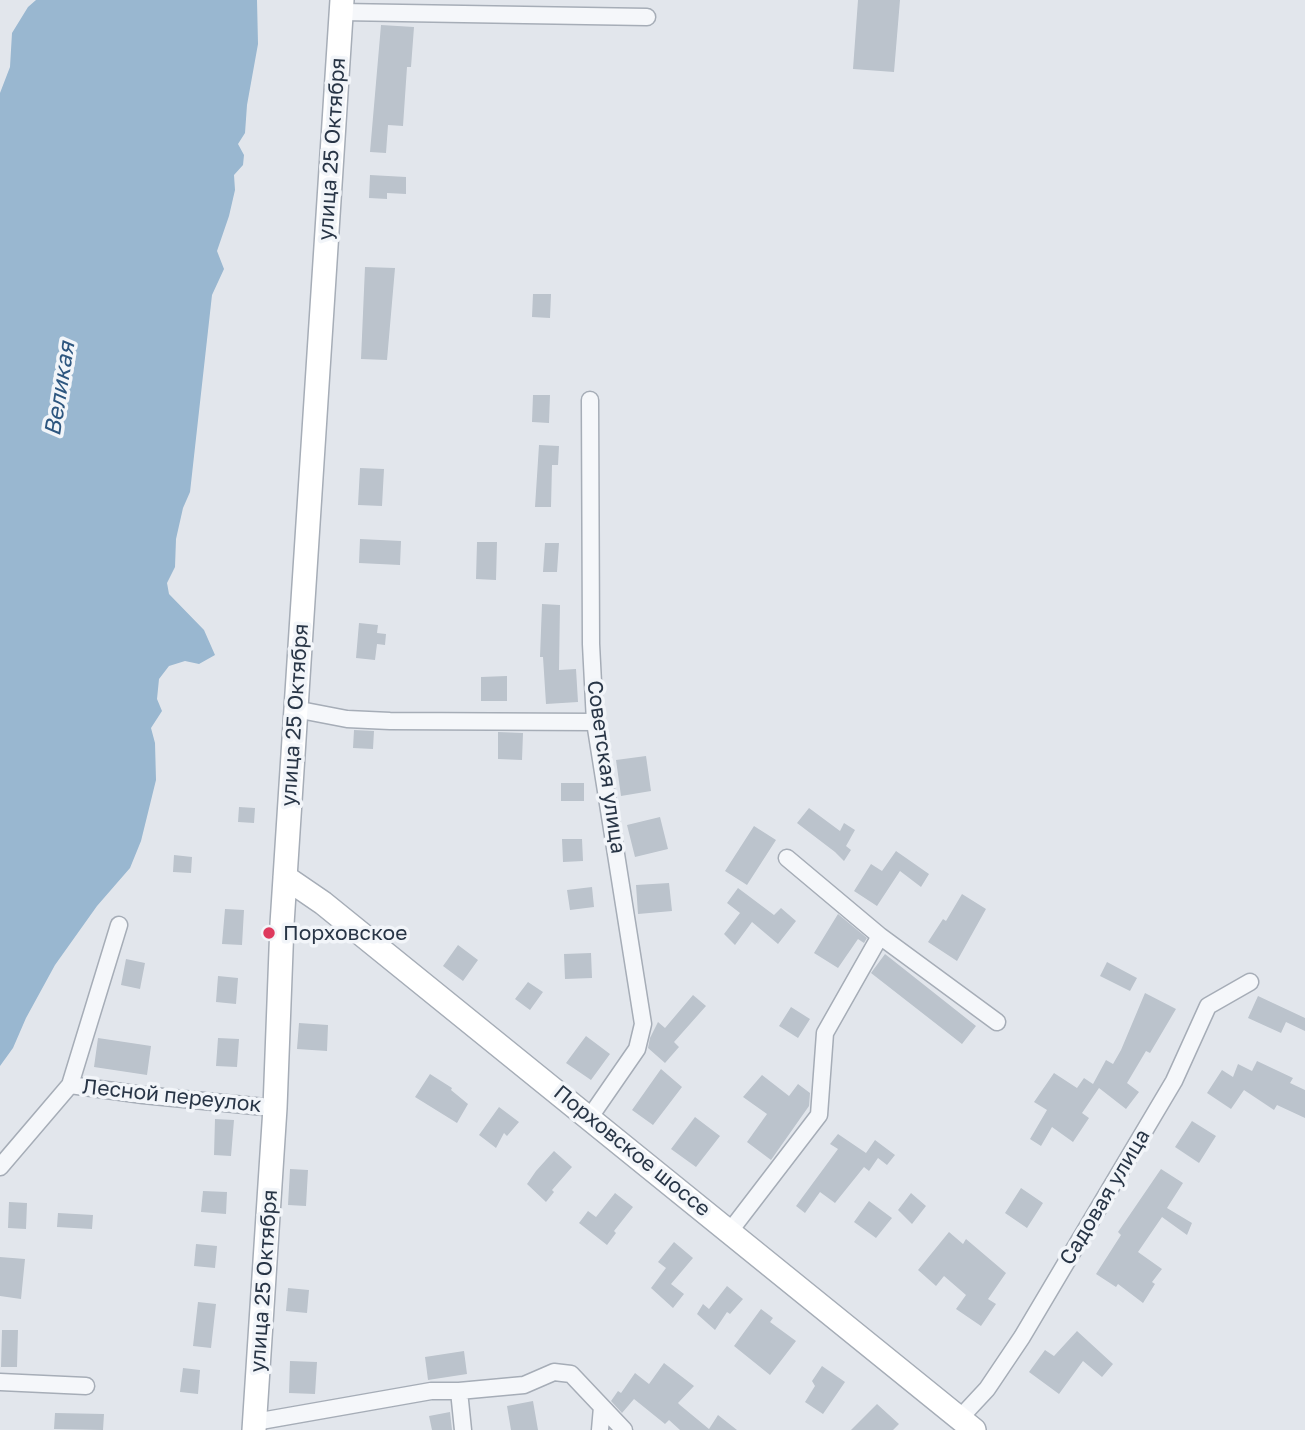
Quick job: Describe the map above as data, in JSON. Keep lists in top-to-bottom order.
{
  "streets": {
    "main road": ["улица 25 Октября", "Порховское шоссе"],
    "street": ["Советская улица", "Лесной переулок", "Садовая улица"]
  },
  "crossings": [
    ["улица 25 Октября", "Лесной переулок"],
    ["улица 25 Октября", "Порховское шоссе"],
    ["Советская улица", "Порховское шоссе"],
    ["Порховское шоссе", "Садовая улица"]
  ],
  "water": ["Великая"],
  "places": ["Порховское"]
}
